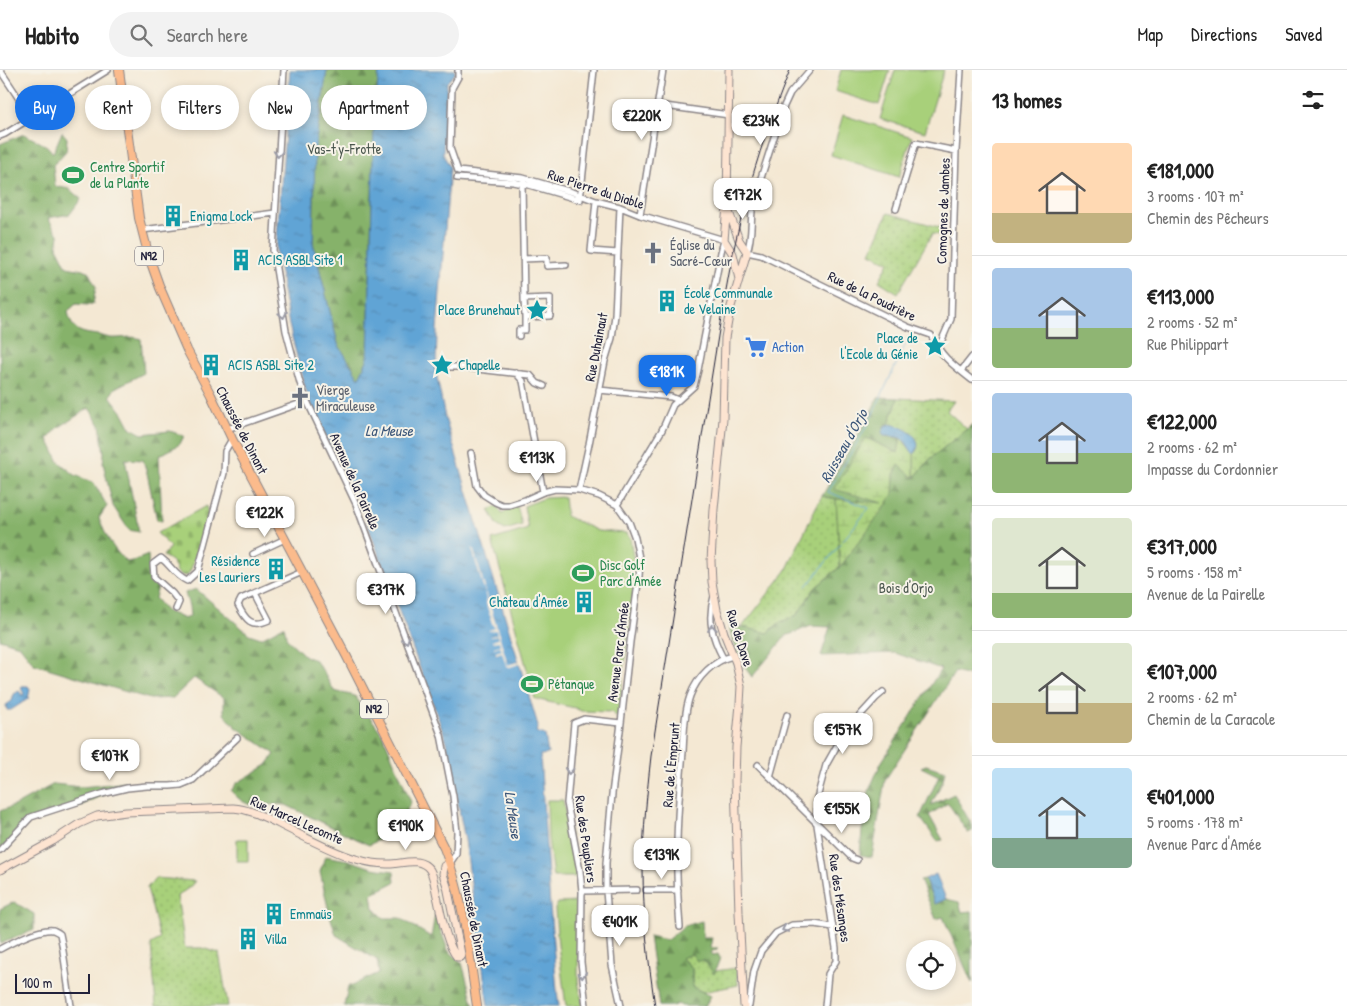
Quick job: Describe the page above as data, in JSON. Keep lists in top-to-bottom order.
{
  "streets": {
    "main road": [
      "N92",
      "Chaussée de Dinant",
      "Rue de Dave",
      "Rue Marcel Lecomte"
    ],
    "street": [
      "Rue Pierre du Diable",
      "Comognes de Jambes",
      "Rue de la Poudrière",
      "Rue Duhainaut",
      "Avenue de la Pairelle",
      "Avenue Parc d'Amée",
      "Rue de l'Emprunt",
      "Rue des Peupliers",
      "Rue des Mésanges"
    ]
  },
  "crossings": [
    ["Rue Pierre du Diable", "Rue Duhainaut"],
    ["Rue Pierre du Diable", "Rue de Dave"],
    ["Comognes de Jambes", "Rue de la Poudrière"],
    ["Rue de la Poudrière", "Rue de Dave"],
    ["Chaussée de Dinant", "Avenue de la Pairelle"],
    ["Chaussée de Dinant", "Rue Marcel Lecomte"],
    ["Avenue de la Pairelle", "Rue Marcel Lecomte"],
    ["Rue de Dave", "Rue de l'Emprunt"],
    ["Avenue Parc d'Amée", "Rue des Peupliers"]
  ],
  "one_way": ["Avenue de la Pairelle", "Rue des Peupliers"],
  "water": ["La Meuse", "Ruisseau d'Orjo"],
  "parks": ["Vas-t'y-Frotte", "Bois d'Orjo"],
  "places": {
    "sports": ["Centre Sportif de la Plante", "Disc Golf Parc d'Amée", "Pétanque"],
    "building": [
      "Enigma Lock",
      "ACIS ASBL Site 1",
      "École Communale de Velaine",
      "ACIS ASBL Site 2",
      "Résidence Les Lauriers",
      "Château d'Amée",
      "Emmaüs",
      "Villa"
    ],
    "church": ["Église du Sacré-Cœur", "Vierge Miraculeuse"],
    "place": ["Place Brunehaut", "Place de l'Ecole du Génie", "Chapelle"],
    "supermarket": ["Action"]
  },
  "scale_bar": "100 m",
  "page": {
    "header": "Habito",
    "search": "Search here",
    "nav": ["Map", "Directions", "Saved"],
    "heading": "13 homes",
    "chip": [
      "Buy",
      "Rent",
      "Filters",
      "New",
      "Apartment"
    ],
    "price": [
      "€220K",
      "€234K",
      "€172K",
      "€181K",
      "€113K",
      "€122K",
      "€317K",
      "€157K",
      "€107K",
      "€155K",
      "€190K",
      "€139K",
      "€401K"
    ],
    "list": [
      {
        "name": "€181,000",
        "note": "3 rooms · 107 m² · Chemin des Pêcheurs"
      },
      {
        "name": "€113,000",
        "note": "2 rooms · 52 m² · Rue Philippart"
      },
      {
        "name": "€122,000",
        "note": "2 rooms · 62 m² · Impasse du Cordonnier"
      },
      {
        "name": "€317,000",
        "note": "5 rooms · 158 m² · Avenue de la Pairelle"
      },
      {
        "name": "€107,000",
        "note": "2 rooms · 62 m² · Chemin de la Caracole"
      },
      {
        "name": "€401,000",
        "note": "5 rooms · 178 m² · Avenue Parc d'Amée"
      }
    ],
    "scale": "100 m"
  }
}
